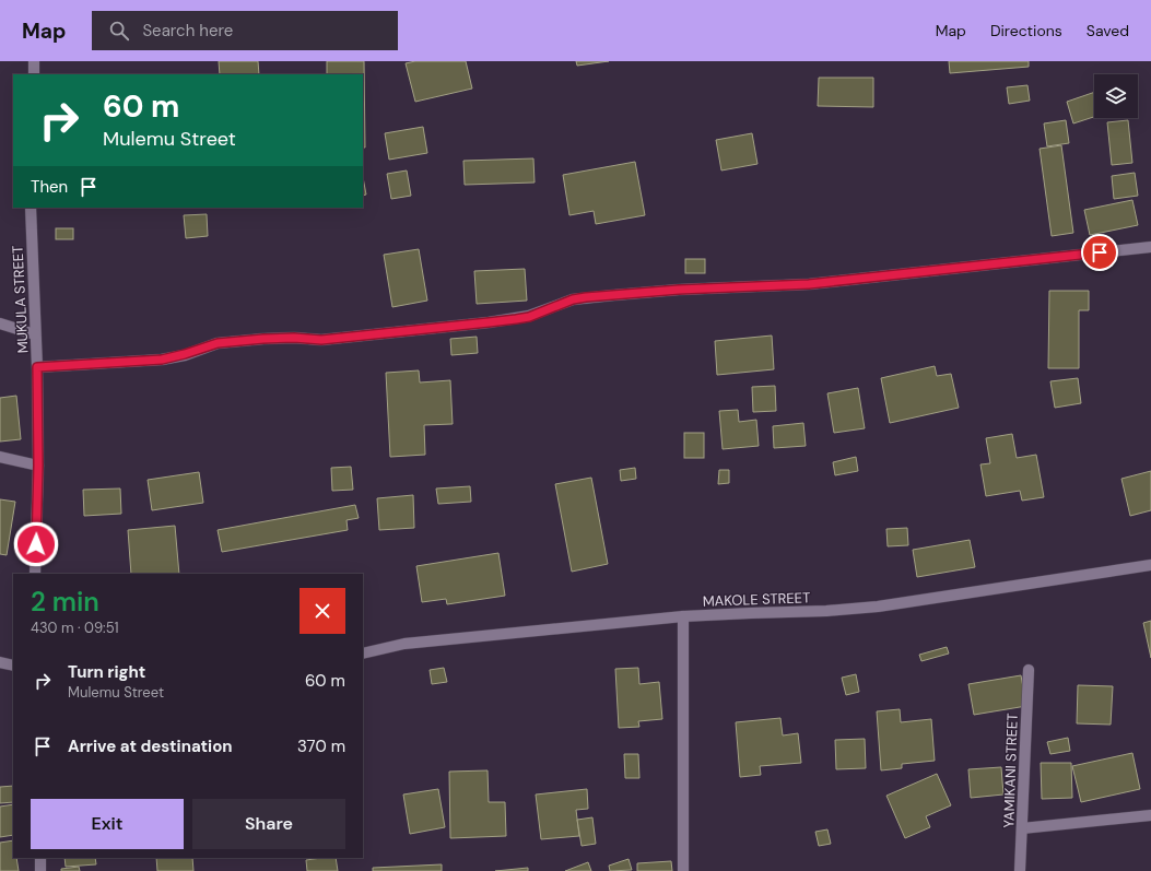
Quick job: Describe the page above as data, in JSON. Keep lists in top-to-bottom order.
{
  "streets": {
    "street": ["MUKULA STREET", "MAKOLE STREET", "YAMIKANI STREET"]
  },
  "page": {
    "header": "Map",
    "search": "Search here",
    "nav": ["Map", "Directions", "Saved"],
    "turn": ["60 m", "Mulemu Street"],
    "then": "Then",
    "heading": ["2 min", "430 m · 09:51"],
    "list": [
      {
        "name": "Turn right",
        "note": "Mulemu Street",
        "value": "60 m"
      },
      {
        "name": "Arrive at destination",
        "value": "370 m"
      }
    ],
    "buttons": ["Exit", "Share"]
  }
}
